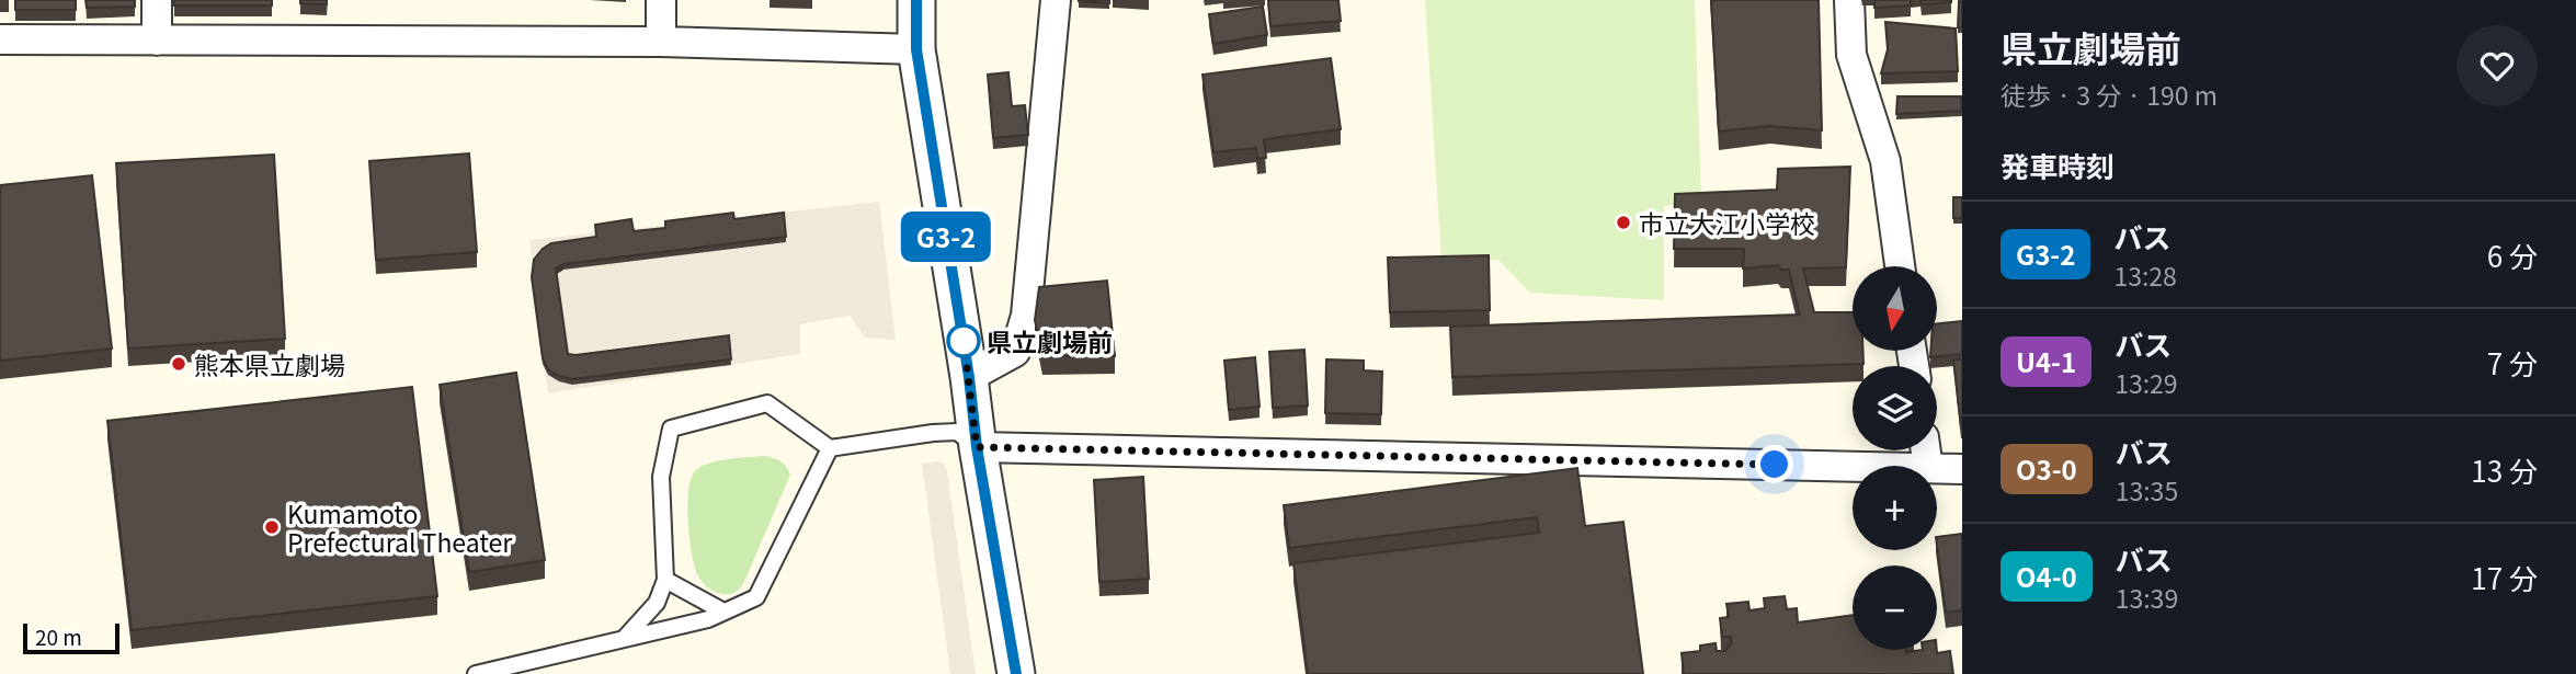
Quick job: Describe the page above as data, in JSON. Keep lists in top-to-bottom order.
{
  "places": [
    "市立大江小学校",
    "県立劇場前",
    "熊本県立劇場",
    "Kumamoto Prefectural Theater"
  ],
  "lines": ["bus line G3-2"],
  "scale_bar": "20 m",
  "north": "bottom",
  "page": {
    "on_map": "G3-2",
    "heading": [
      ["県立劇場前", "徒歩 · 3 分 · 190 m"],
      "発車時刻"
    ],
    "list": [
      {
        "mark": "G3-2",
        "name": "バス",
        "note": "13:28",
        "value": "6 分"
      },
      {
        "mark": "U4-1",
        "name": "バス",
        "note": "13:29",
        "value": "7 分"
      },
      {
        "mark": "O3-0",
        "name": "バス",
        "note": "13:35",
        "value": "13 分"
      },
      {
        "mark": "O4-0",
        "name": "バス",
        "note": "13:39",
        "value": "17 分"
      }
    ],
    "map_buttons": ["+", "−"],
    "scale": "20 m"
  }
}
